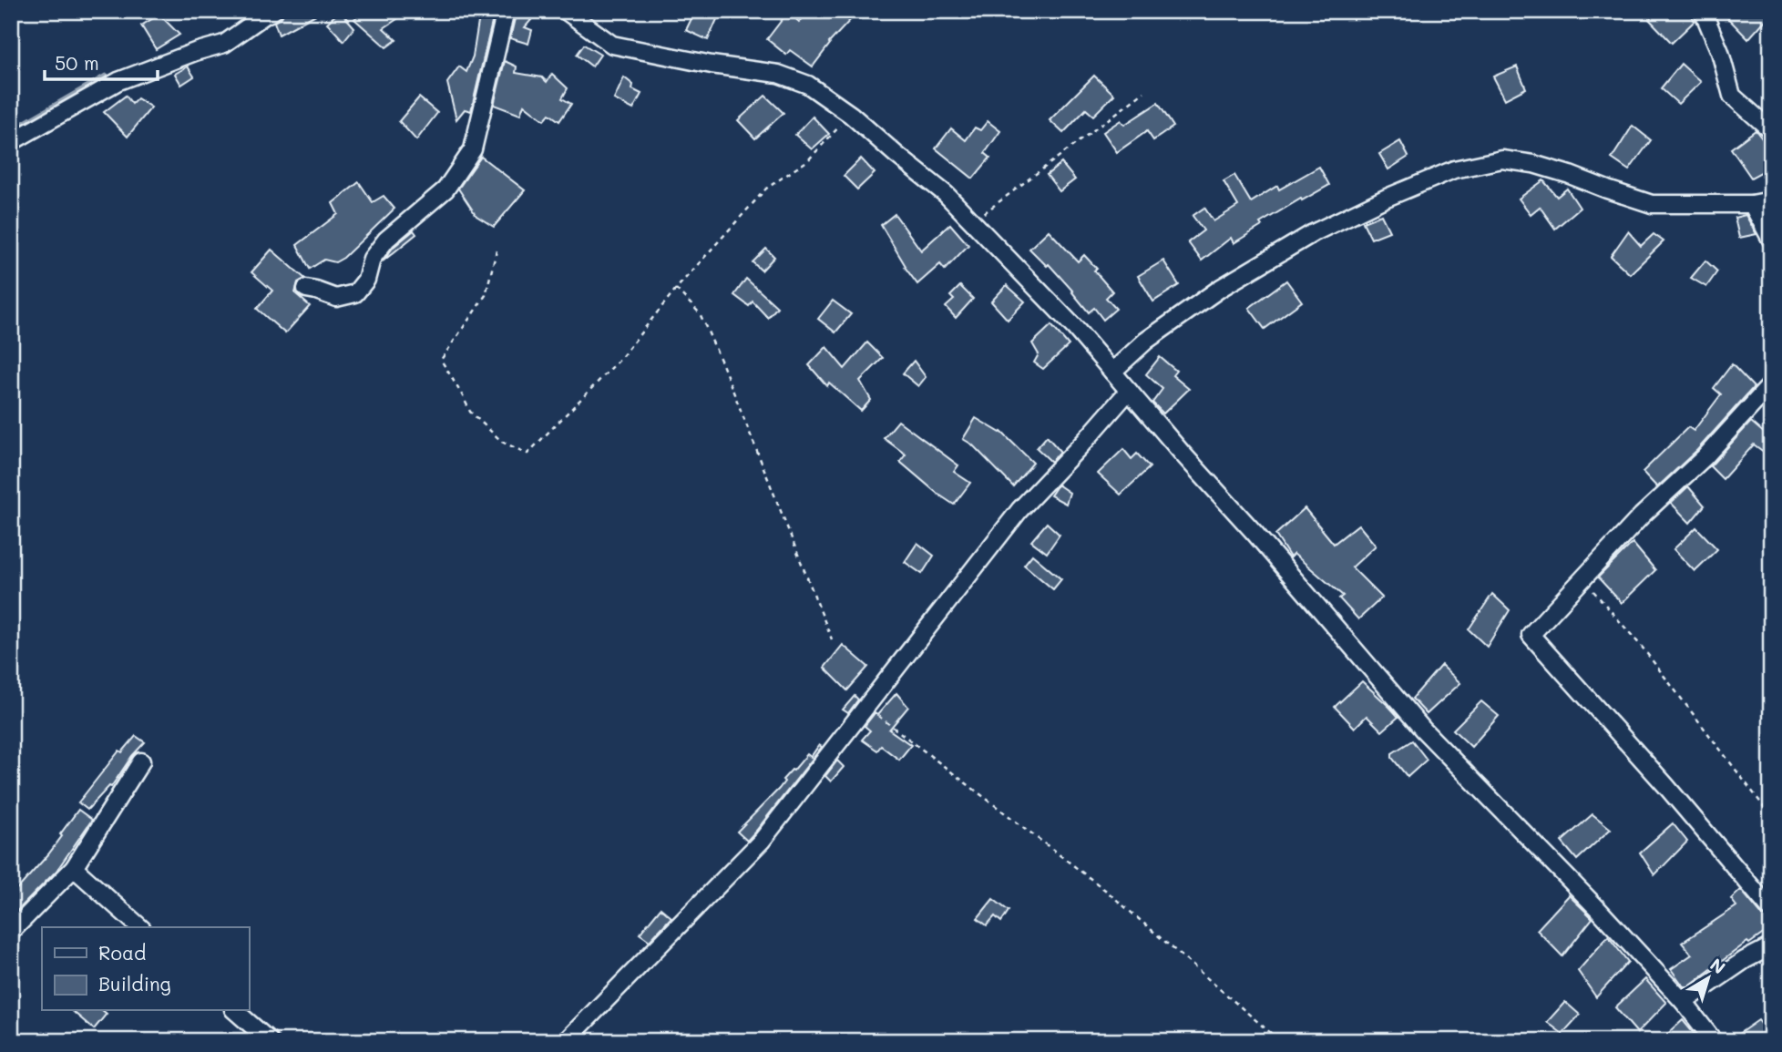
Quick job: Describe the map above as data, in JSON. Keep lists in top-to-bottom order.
{
  "legend": ["Road", "Building"],
  "scale_bar": "50 m",
  "north": "top right"
}
